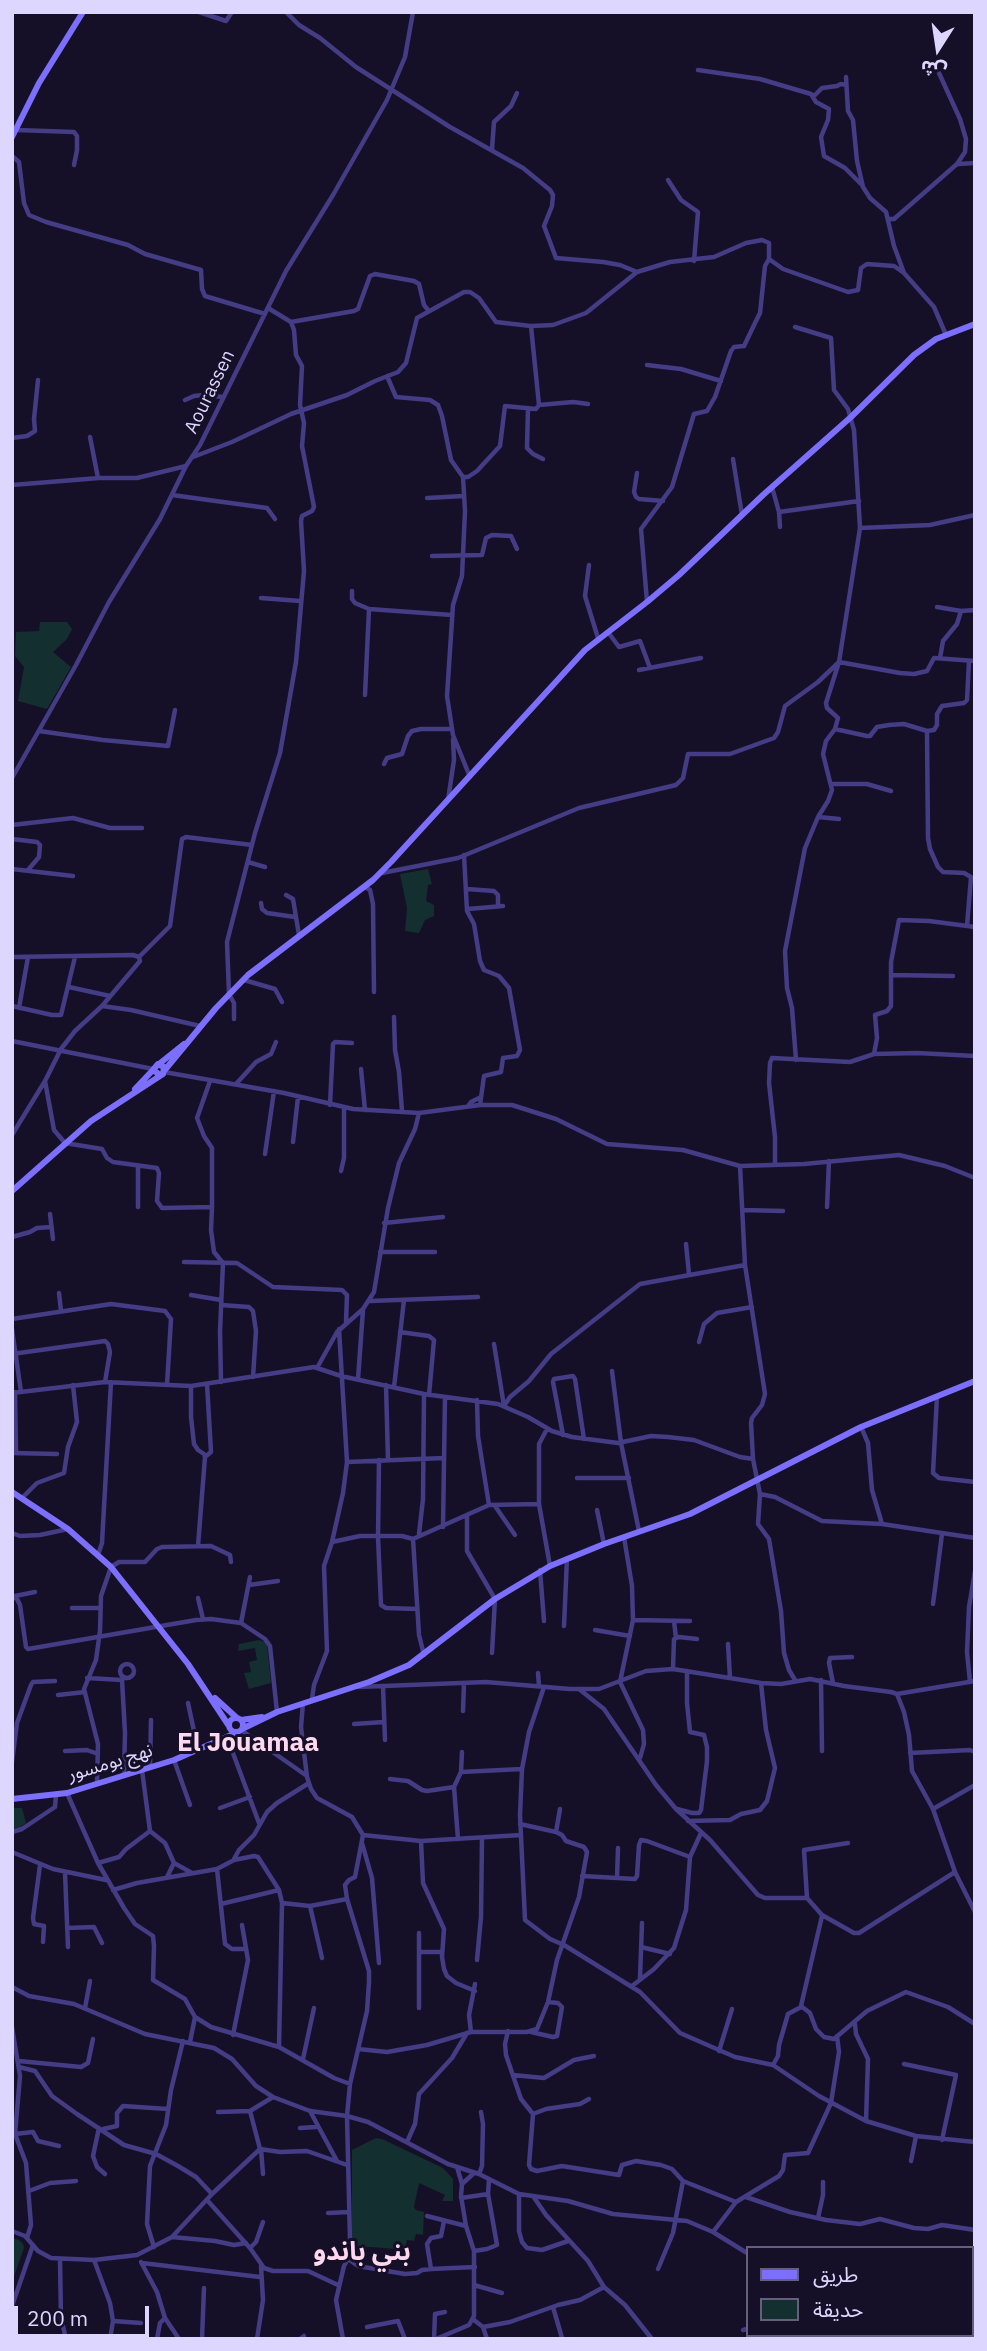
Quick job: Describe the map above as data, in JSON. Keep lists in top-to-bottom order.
{
  "streets": {
    "main road": ["نهج بومسور"],
    "street": ["Aourassen"]
  },
  "districts": ["El Jouamaa", "بني باندو"],
  "legend": ["طريق", "حديقة"],
  "scale_bar": "200 m",
  "north": "bottom"
}
